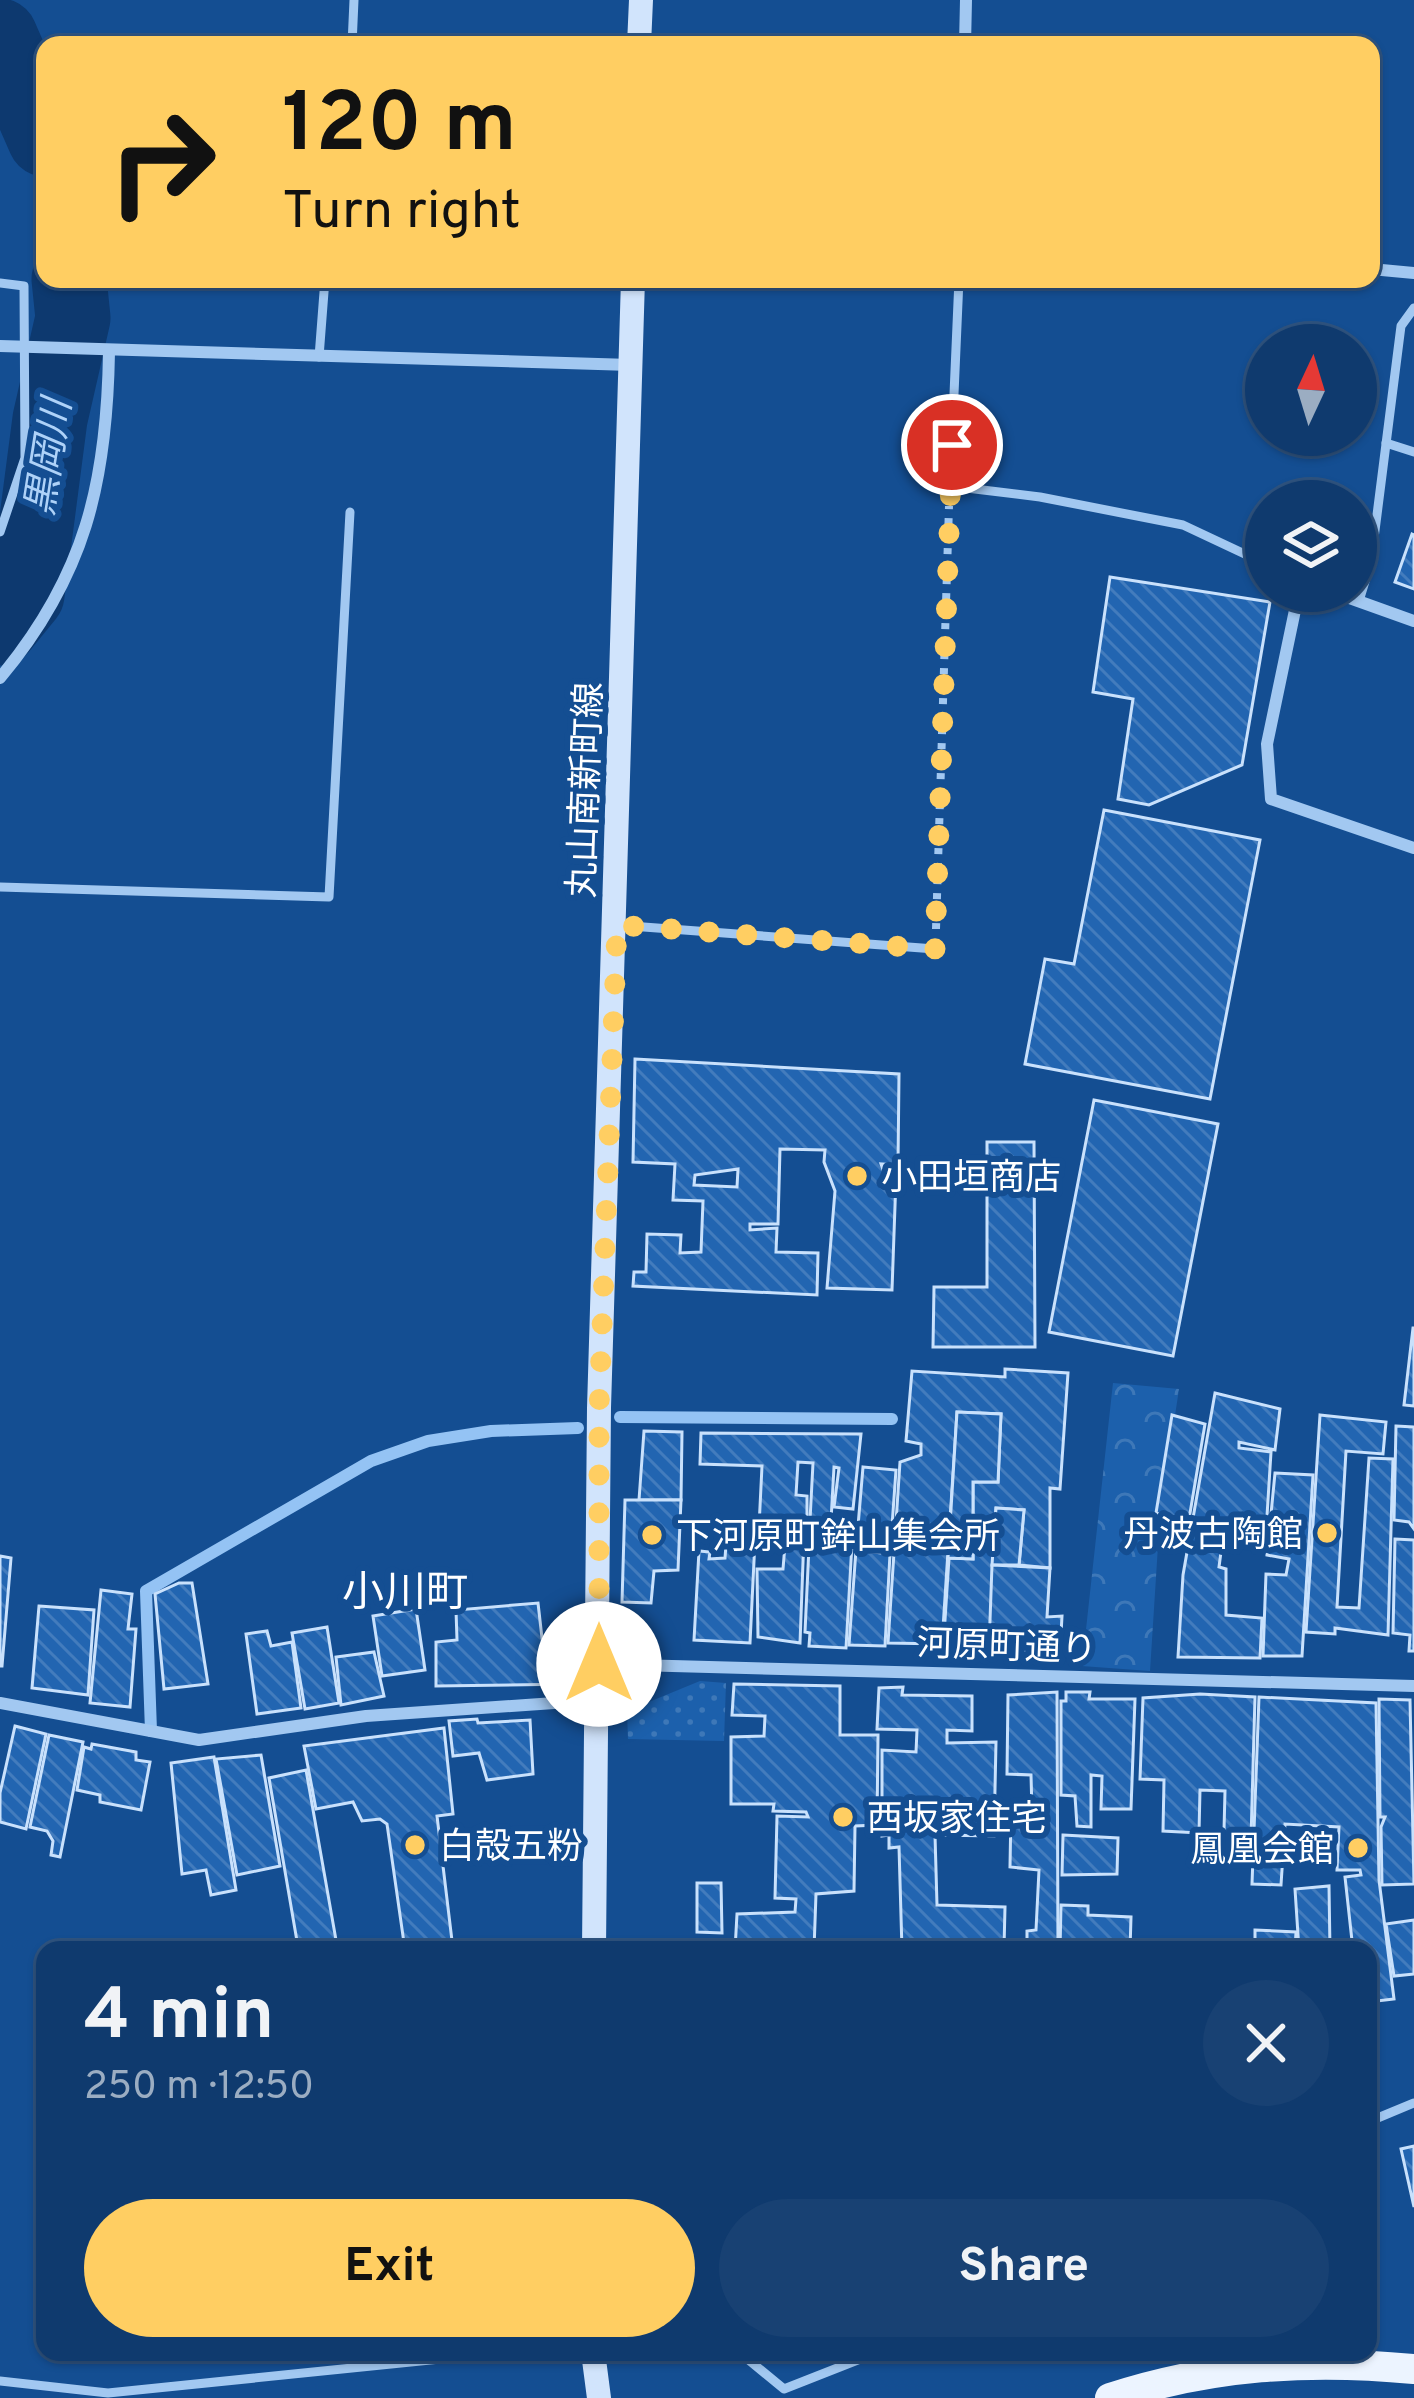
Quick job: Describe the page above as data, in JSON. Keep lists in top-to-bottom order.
{
  "streets": {
    "main road": ["丸山南新町線"],
    "street": ["河原町通り"]
  },
  "crossings": [
    ["丸山南新町線", "河原町通り"]
  ],
  "districts": ["小川町"],
  "water": ["黒岡川"],
  "places": [
    "小田垣商店",
    "丹波古陶館",
    "下河原町鉾山集会所",
    "西坂家住宅",
    "白殻五粉",
    "鳳凰会館"
  ],
  "north": "top",
  "page": {
    "turn": ["120 m", "Turn right"],
    "heading": ["4 min", "250 m · 12:50"],
    "buttons": ["Exit", "Share"]
  }
}
